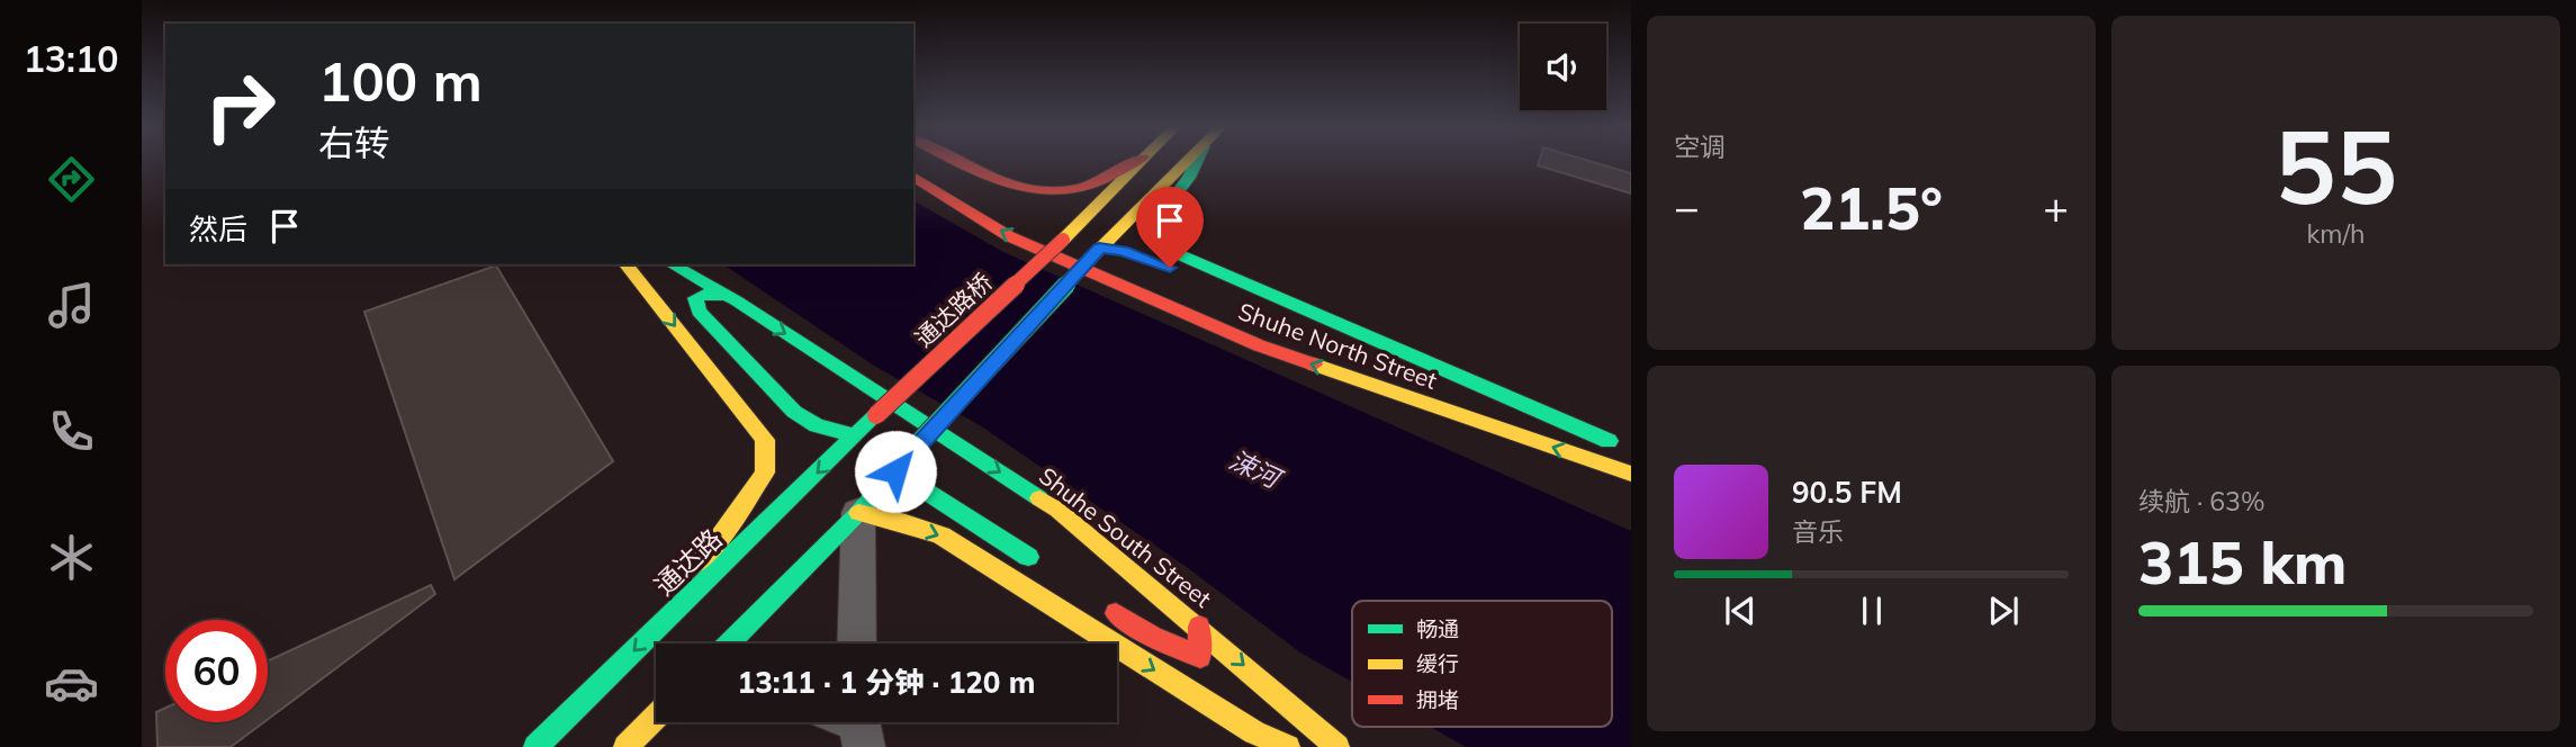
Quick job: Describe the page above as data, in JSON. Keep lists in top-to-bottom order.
{
  "streets": {
    "main road": [
      "通达路桥",
      "Shuhe North Street",
      "Shuhe South Street",
      "通达路"
    ]
  },
  "crossings": [
    ["通达路桥", "通达路"]
  ],
  "one_way": ["Shuhe North Street"],
  "water": ["涑河"],
  "legend": ["畅通", "缓行", "拥堵"],
  "page": {
    "tabs": "13:10",
    "tile": [
      "空调",
      ["55", "km/h"],
      ["续航 · 63%", "315 km"]
    ],
    "turn": ["100 m", "右转"],
    "heat": ["−", "21.5°", "+"],
    "then": "然后",
    "song": ["90.5 FM", "音乐"],
    "limit": "60",
    "trip": "13:11 · 1 分钟 · 120 m"
  }
}
